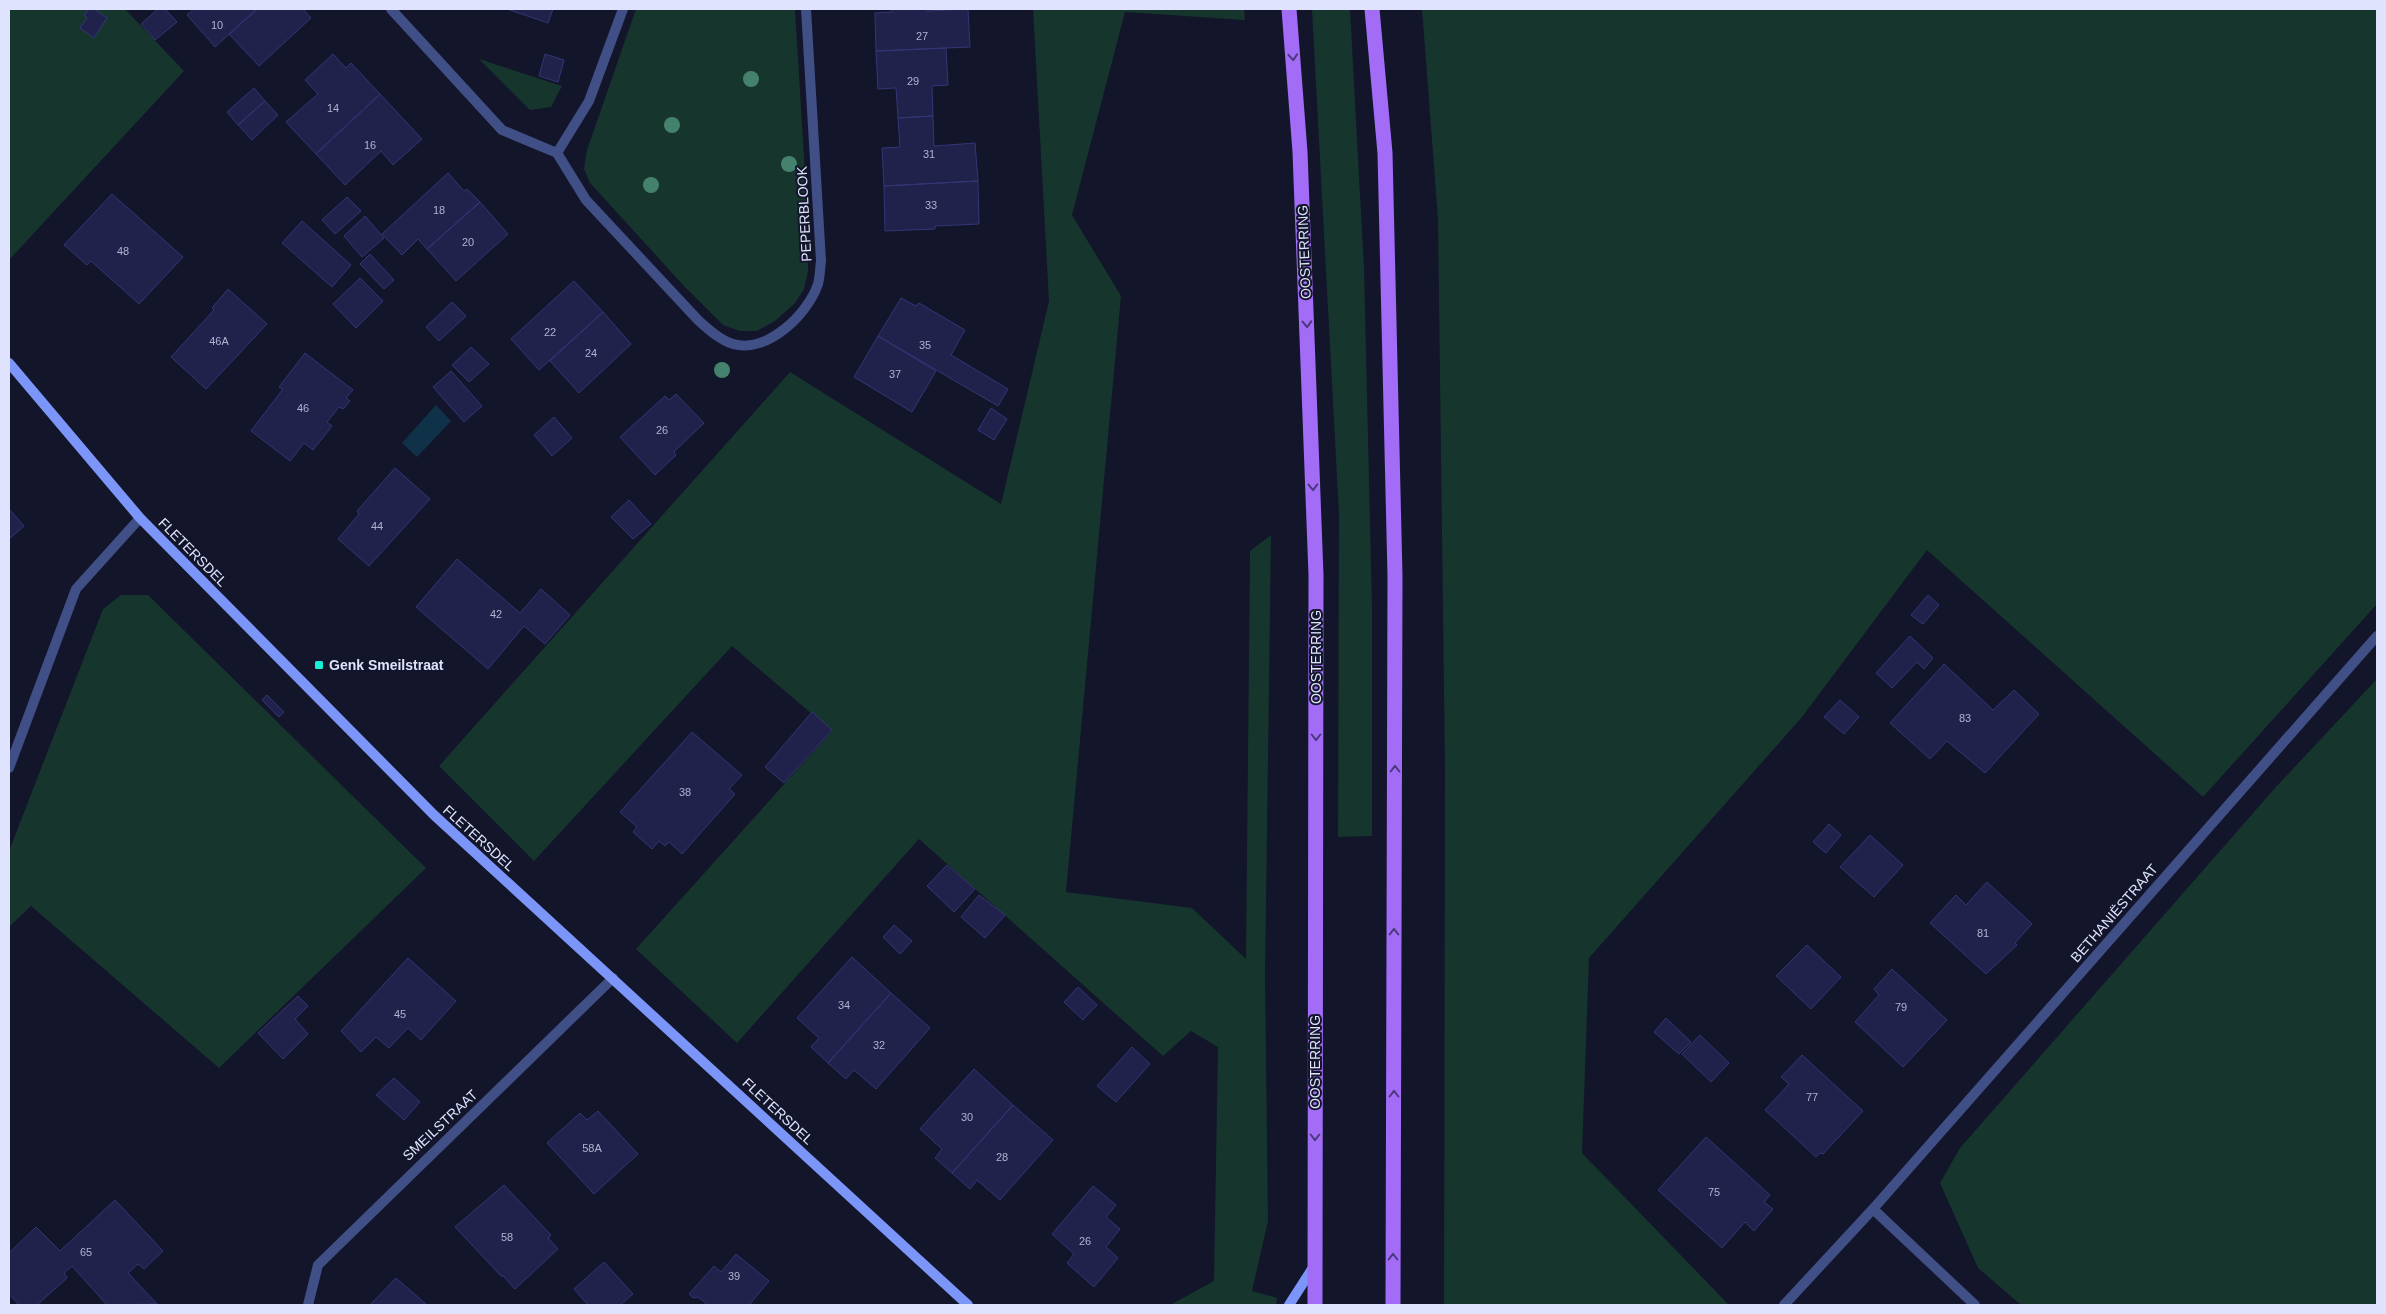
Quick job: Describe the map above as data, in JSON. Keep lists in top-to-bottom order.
{
  "streets": {
    "main road": ["OOSTERRING"],
    "street": [
      "PEPERBLOOK",
      "FLETERSDEL",
      "BETHANIËSTRAAT",
      "SMEILSTRAAT"
    ]
  },
  "crossings": [
    ["FLETERSDEL", "SMEILSTRAAT"]
  ],
  "places": {
    "transit": ["Genk Smeilstraat"]
  },
  "house_numbers": [
    "10",
    "27",
    "29",
    "14",
    "16",
    "31",
    "33",
    "18",
    "20",
    "48",
    "22",
    "46A",
    "35",
    "24",
    "37",
    "46",
    "26",
    "44",
    "42",
    "83",
    "38",
    "81",
    "34",
    "79",
    "45",
    "32",
    "77",
    "30",
    "58A",
    "28",
    "75",
    "58",
    "26",
    "65",
    "39"
  ]
}
